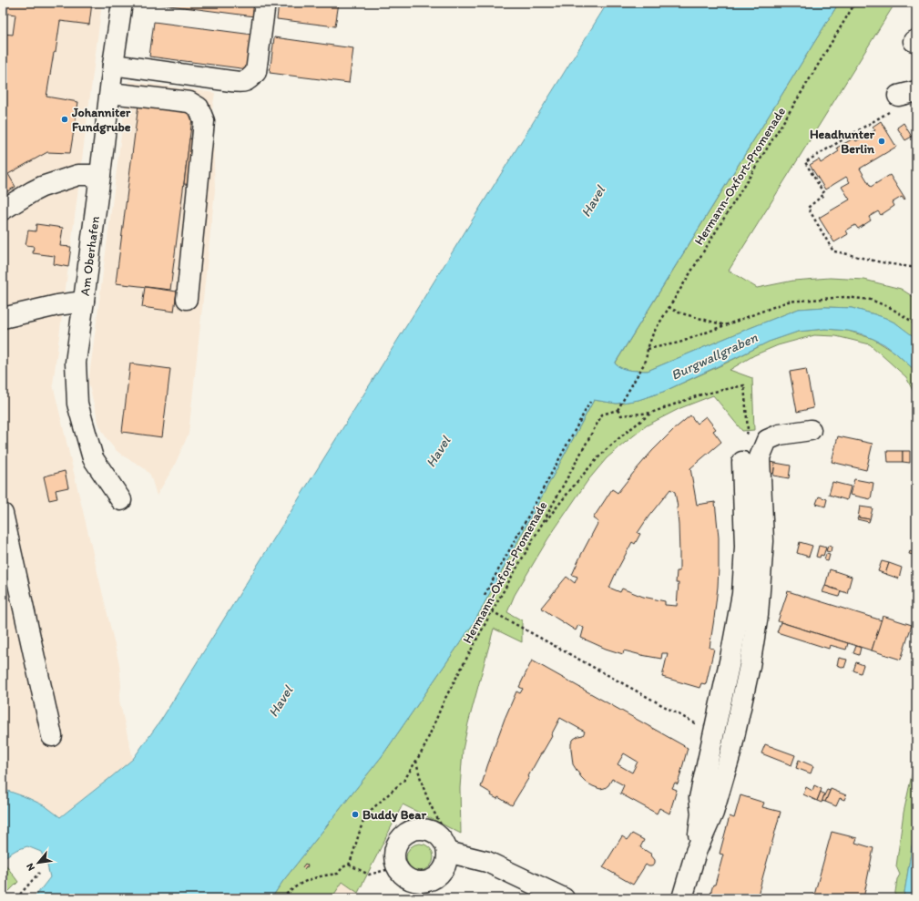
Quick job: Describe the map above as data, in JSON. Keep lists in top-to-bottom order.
{
  "streets": {
    "street": ["Am Oberhafen"],
    "path": ["Hermann-Oxfort-Promenade"]
  },
  "water": ["Havel", "Burgwallgraben"],
  "places": ["Johanniter Fundgrube", "Headhunter Berlin", "Buddy Bear"],
  "north": "bottom left"
}
